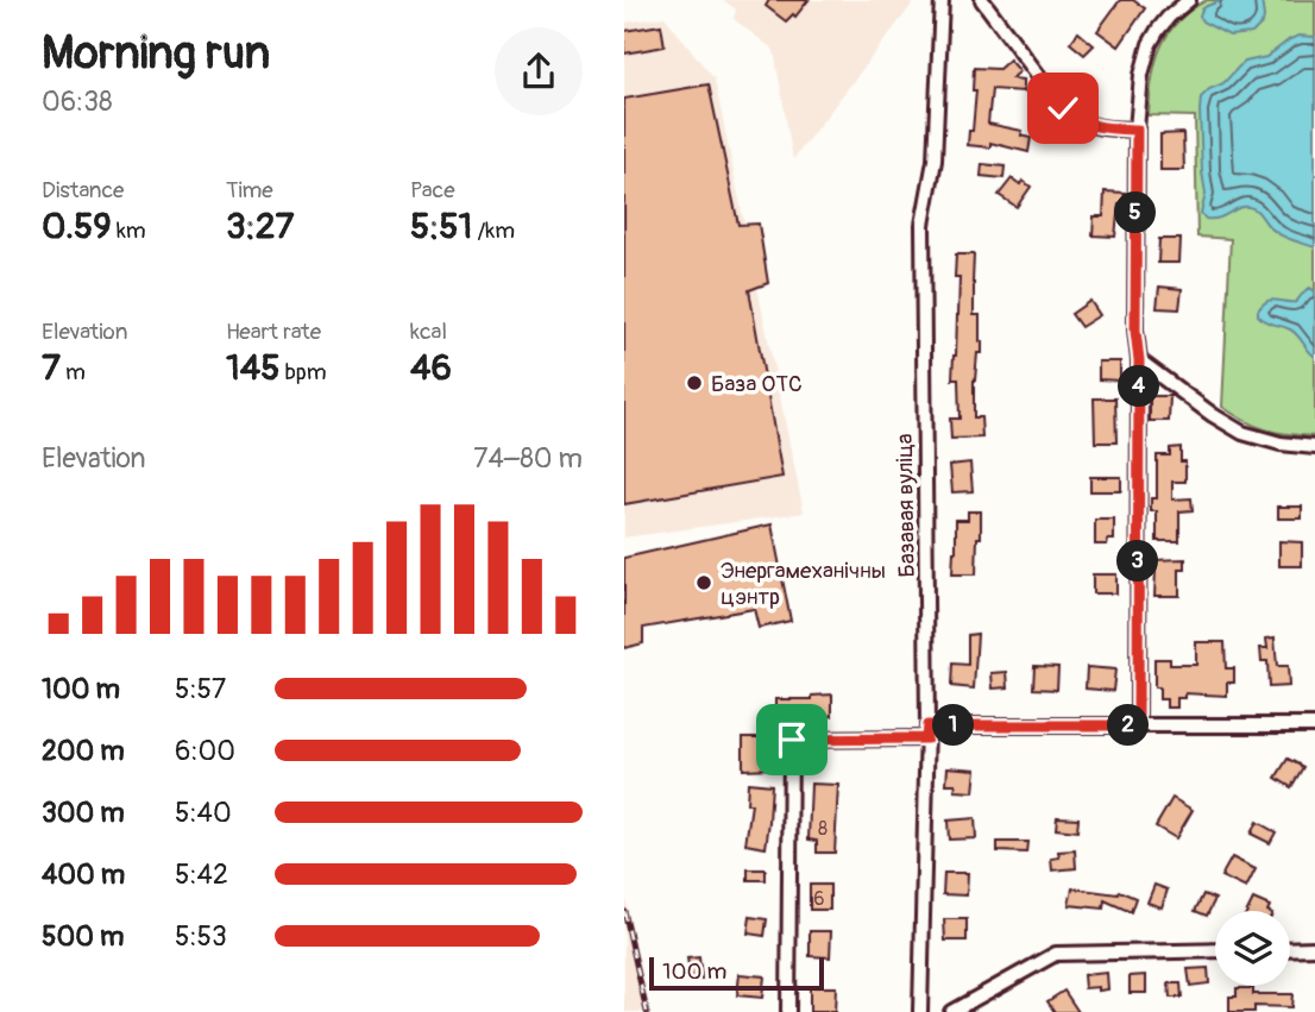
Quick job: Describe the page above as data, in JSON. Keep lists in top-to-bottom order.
{
  "streets": {
    "street": ["Базавая вуліца"]
  },
  "places": ["База ОТС", "Энергамеханічны цэнтр"],
  "house_numbers": ["8", "6"],
  "scale_bar": "100 m",
  "page": {
    "heading": ["Morning run", "06:38"],
    "stats": [
      ["Distance", "0.59 km"],
      ["Time", "3:27"],
      ["Pace", "5:51 /km"],
      ["Elevation", "7 m"],
      ["Heart rate", "145 bpm"],
      ["kcal", "46"]
    ],
    "pins": [
      "5",
      "4",
      "3",
      "1",
      "2"
    ],
    "chart": ["Elevation", "74–80 m"],
    "list": [
      {
        "name": "100 m",
        "note": "5:57"
      },
      {
        "name": "200 m",
        "note": "6:00"
      },
      {
        "name": "300 m",
        "note": "5:40"
      },
      {
        "name": "400 m",
        "note": "5:42"
      },
      {
        "name": "500 m",
        "note": "5:53"
      }
    ],
    "scale": "100 m"
  }
}
